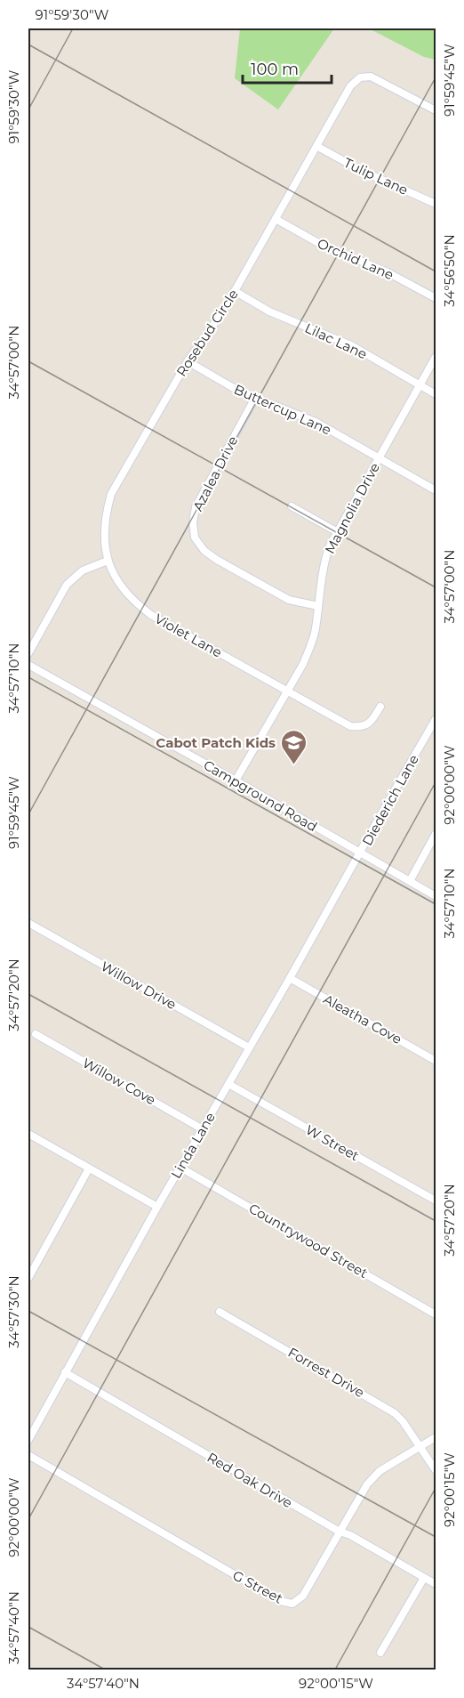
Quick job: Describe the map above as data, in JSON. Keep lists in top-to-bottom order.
{
  "streets": {
    "street": [
      "Tulip Lane",
      "Orchid Lane",
      "Rosebud Circle",
      "Lilac Lane",
      "Buttercup Lane",
      "Azalea Drive",
      "Magnolia Drive",
      "Violet Lane",
      "Campground Road",
      "Diederich Lane",
      "Willow Drive",
      "Aleatha Cove",
      "Willow Cove",
      "W Street",
      "Linda Lane",
      "Countrywood Street",
      "Forrest Drive",
      "Red Oak Drive",
      "G Street"
    ]
  },
  "crossings": [
    ["Tulip Lane", "Rosebud Circle"],
    ["Orchid Lane", "Rosebud Circle"],
    ["Rosebud Circle", "Lilac Lane"],
    ["Rosebud Circle", "Buttercup Lane"],
    ["Rosebud Circle", "Violet Lane"],
    ["Lilac Lane", "Magnolia Drive"],
    ["Buttercup Lane", "Azalea Drive"],
    ["Buttercup Lane", "Magnolia Drive"],
    ["Azalea Drive", "Magnolia Drive"],
    ["Magnolia Drive", "Violet Lane"],
    ["Magnolia Drive", "Campground Road"],
    ["Campground Road", "Diederich Lane"],
    ["Campground Road", "Linda Lane"],
    ["Diederich Lane", "Linda Lane"],
    ["Willow Drive", "Linda Lane"],
    ["Aleatha Cove", "Linda Lane"],
    ["Willow Cove", "Linda Lane"],
    ["W Street", "Linda Lane"],
    ["Linda Lane", "Countrywood Street"],
    ["Linda Lane", "Red Oak Drive"],
    ["Forrest Drive", "G Street"],
    ["Red Oak Drive", "G Street"]
  ],
  "places": {
    "school or university": ["Cabot Patch Kids"]
  },
  "scale_bar": "100 m",
  "coordinates": [
    "91°59'30\"W",
    "91°59'45\"W",
    "34°56'50\"N",
    "34°57'00\"N",
    "34°57'10\"N",
    "92°00'00\"W",
    "34°57'20\"N",
    "34°57'30\"N",
    "92°00'15\"W",
    "34°57'40\"N"
  ]
}
